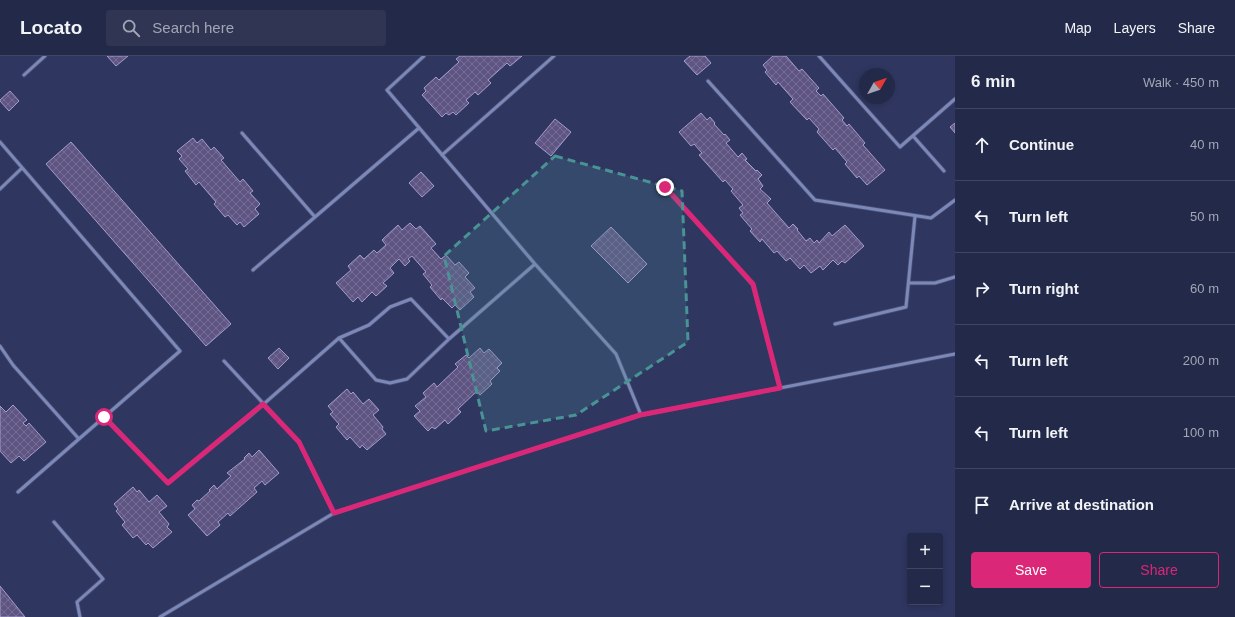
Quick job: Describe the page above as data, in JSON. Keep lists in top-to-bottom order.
{
  "north": "top right",
  "page": {
    "header": "Locato",
    "search": "Search here",
    "nav": ["Map", "Layers", "Share"],
    "heading": ["6 min", "Walk · 450 m"],
    "list": [
      ["Continue", "40 m"],
      ["Turn left", "50 m"],
      ["Turn right", "60 m"],
      ["Turn left", "200 m"],
      ["Turn left", "100 m"],
      "Arrive at destination"
    ],
    "map_buttons": ["+", "−"],
    "buttons": ["Save", "Share"]
  }
}
